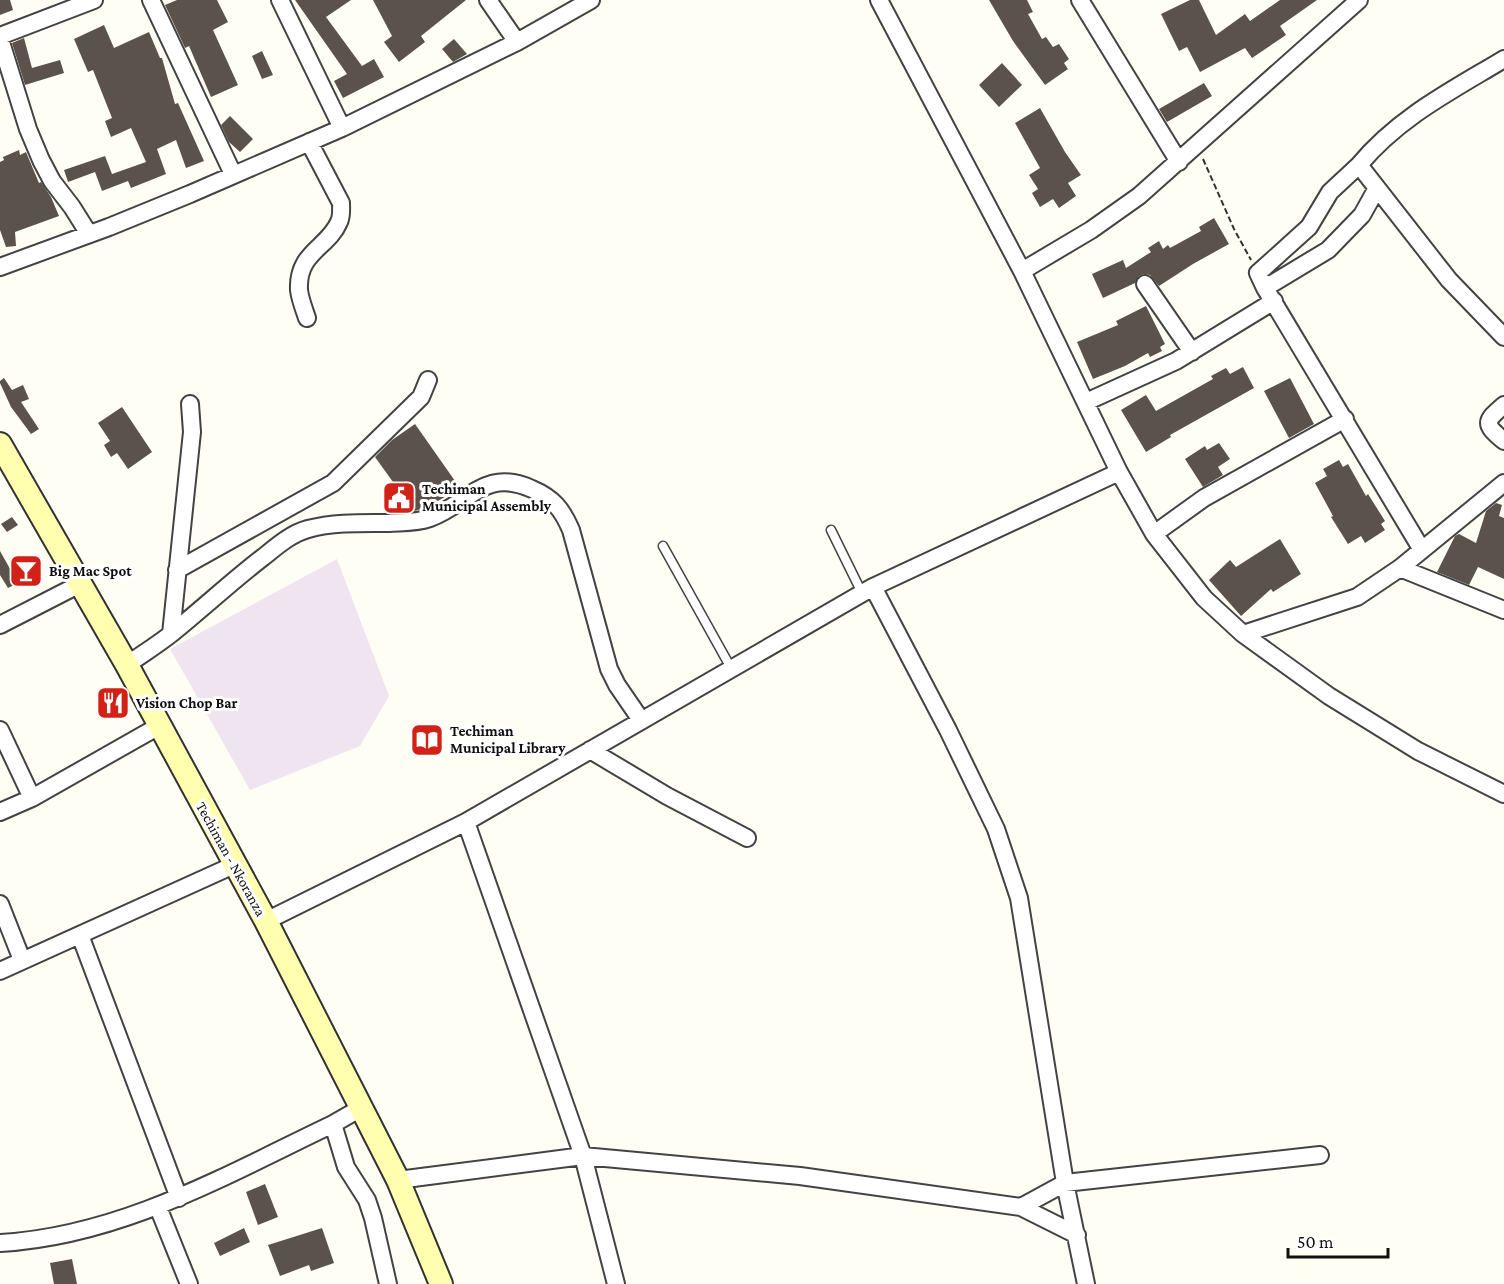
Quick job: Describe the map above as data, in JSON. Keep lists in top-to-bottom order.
{
  "streets": {
    "main road": ["Techiman - Nkoranza"]
  },
  "places": {
    "public building": ["Techiman Municipal Assembly"],
    "bar": ["Big Mac Spot"],
    "restaurant": ["Vision Chop Bar"],
    "library": ["Techiman Municipal Library"]
  },
  "scale_bar": "50 m"
}
